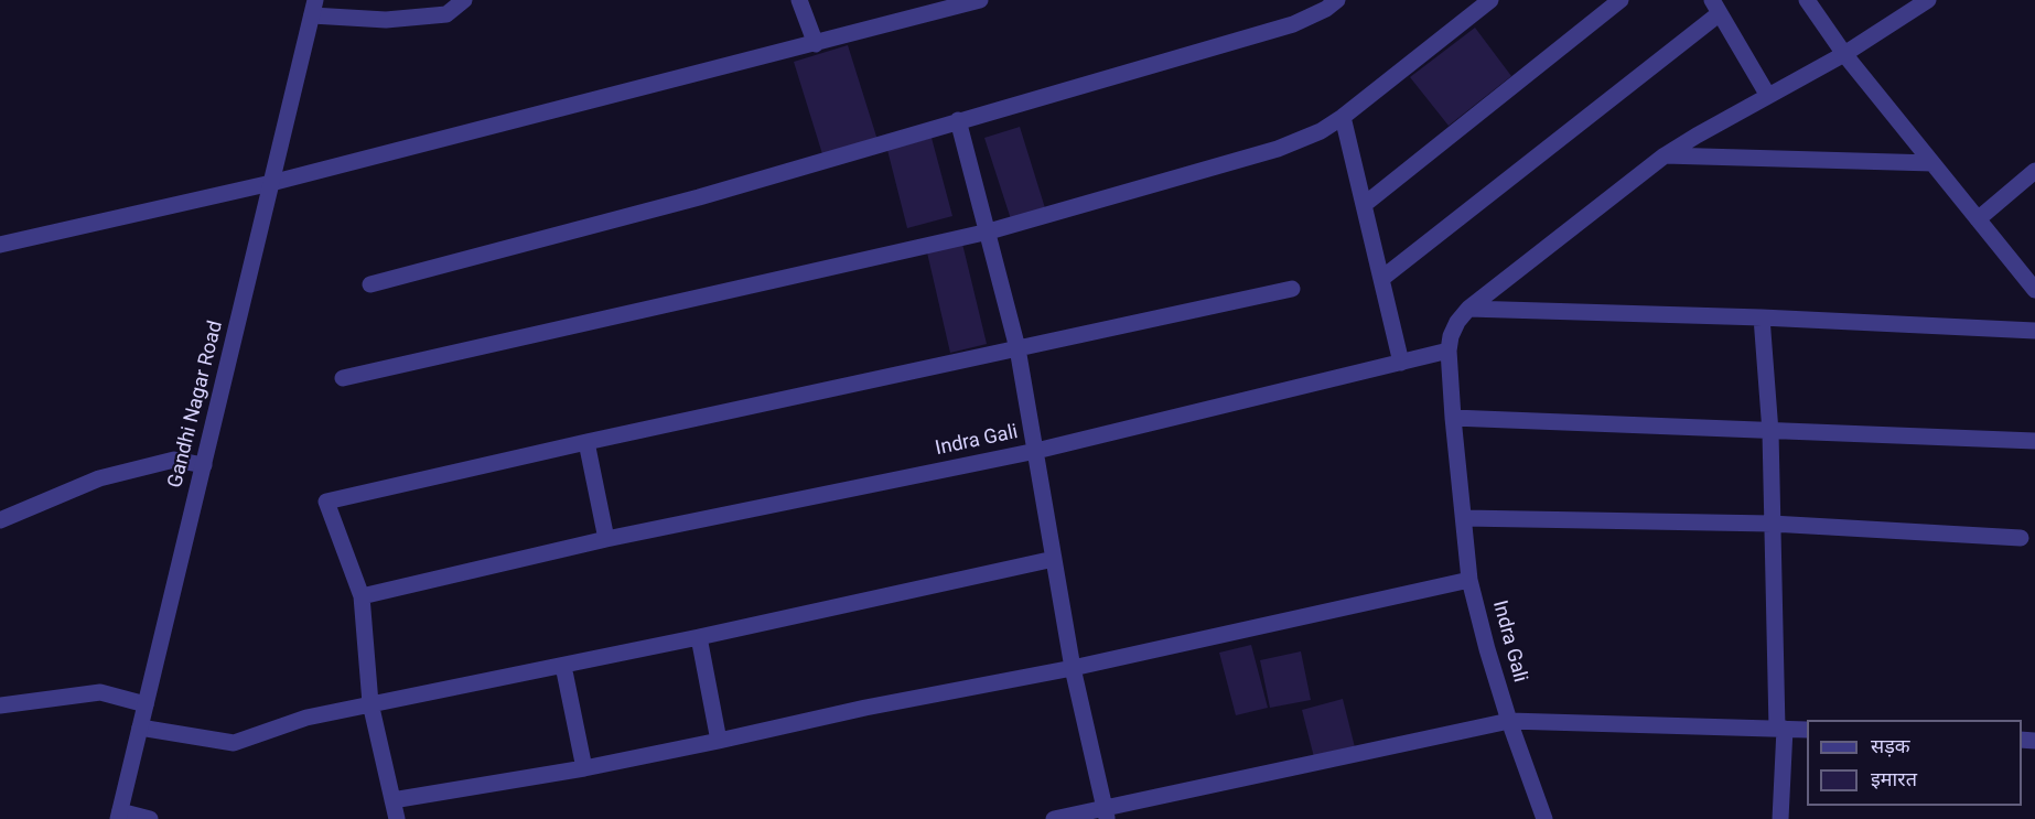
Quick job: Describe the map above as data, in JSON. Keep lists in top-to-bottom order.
{
  "streets": {
    "street": ["Gandhi Nagar Road", "Indra Gali"]
  },
  "legend": ["सड़क", "इमारत"]
}
